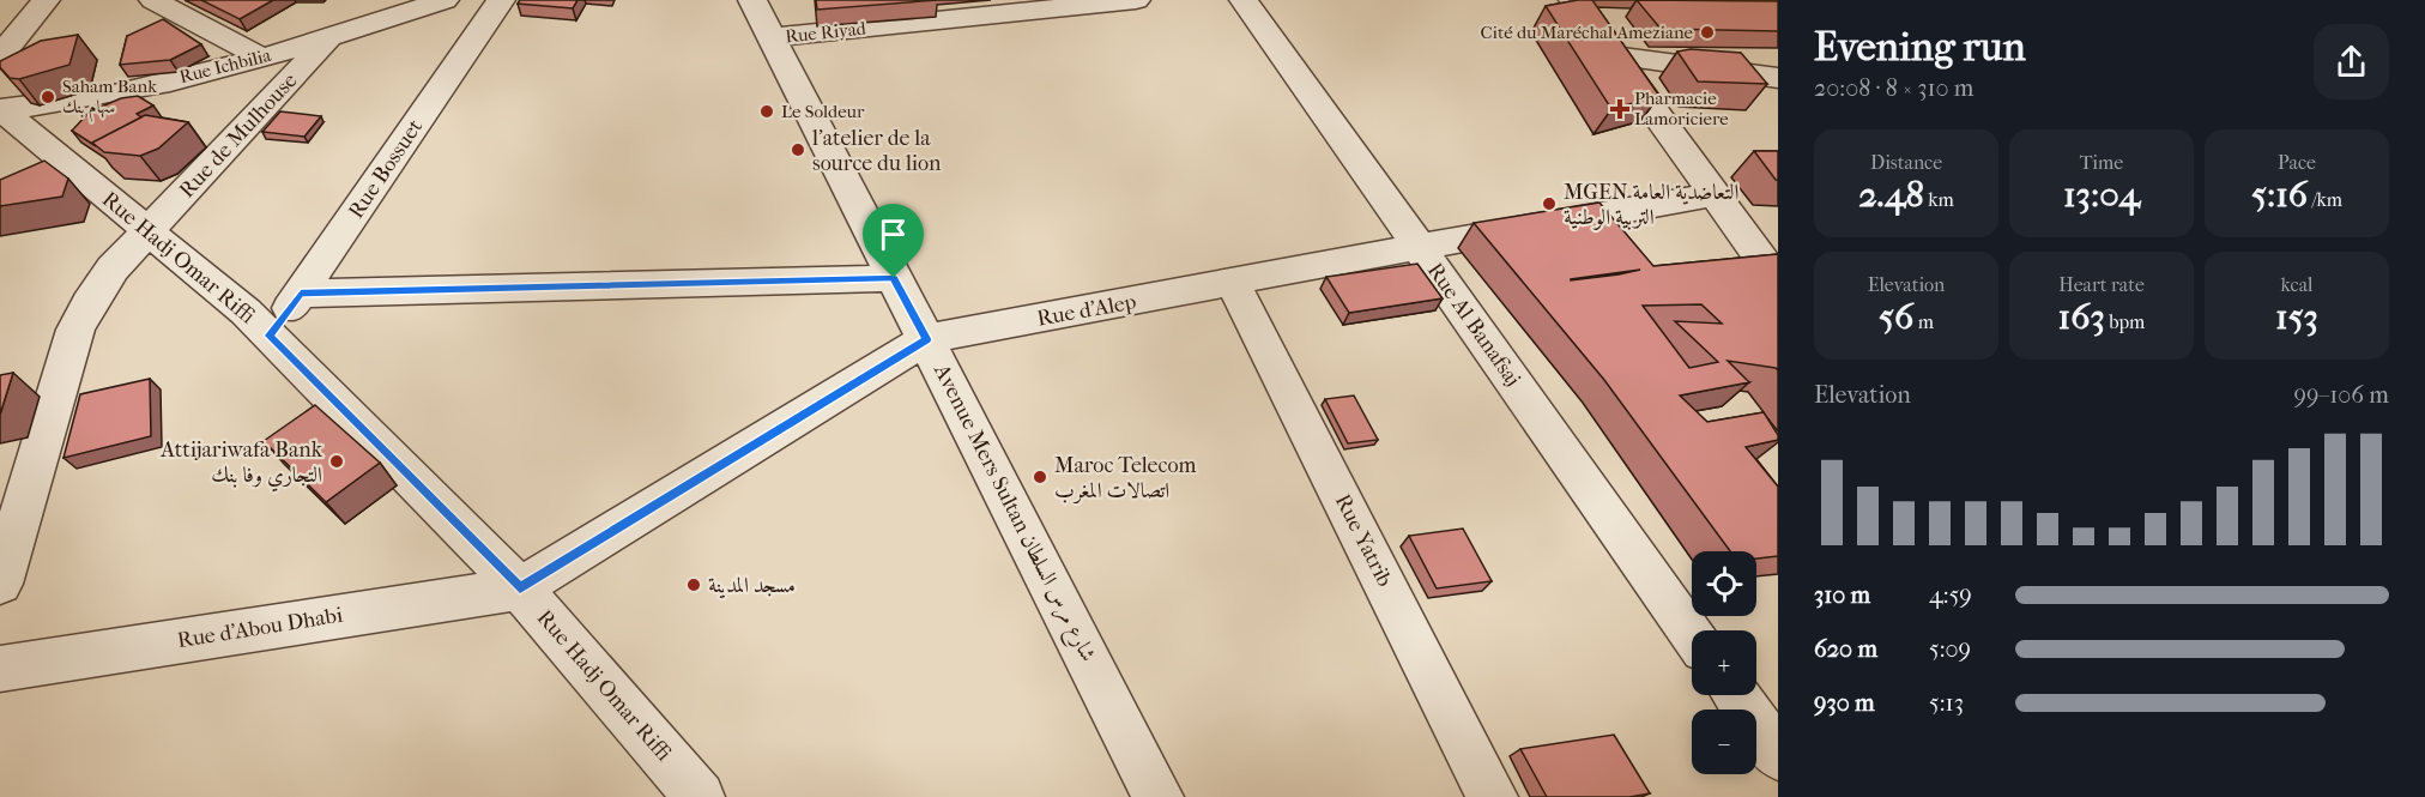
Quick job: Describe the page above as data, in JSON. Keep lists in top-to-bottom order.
{
  "streets": {
    "street": [
      "Rue Riyad",
      "Rue Ichbilia",
      "Rue de Mulhouse",
      "Rue Bossuet",
      "Rue Hadj Omar Riffi",
      "Rue d'Alep",
      "Rue Al Banafsaj",
      "Avenue Mers Sultan شارع مرس السلطان",
      "Rue Yatrib",
      "Rue d'Abou Dhabi"
    ]
  },
  "crossings": [
    ["Rue Riyad", "Avenue Mers Sultan شارع مرس السلطان"],
    ["Rue Ichbilia", "Rue de Mulhouse"],
    ["Rue Ichbilia", "Rue Hadj Omar Riffi"],
    ["Rue de Mulhouse", "Rue Hadj Omar Riffi"],
    ["Rue Bossuet", "Rue Hadj Omar Riffi"],
    ["Rue Hadj Omar Riffi", "Rue d'Alep"],
    ["Rue Hadj Omar Riffi", "Rue d'Abou Dhabi"],
    ["Rue d'Alep", "Rue Al Banafsaj"],
    ["Rue d'Alep", "Avenue Mers Sultan شارع مرس السلطان"],
    ["Rue d'Alep", "Rue Yatrib"],
    ["Rue d'Alep", "Rue d'Abou Dhabi"]
  ],
  "places": {
    "other": [
      "Cité du Maréchal Ameziane",
      "Saham Bank سهام بنك",
      "Le Soldeur",
      "l'atelier de la source du lion",
      "MGEN التعاضدية العامة التربية الوطنية",
      "Attijariwafa Bank التجاري وفا بنك",
      "Maroc Telecom اتصالات المغرب",
      "مسجد المدينة"
    ],
    "health": ["Pharmacie Lamoriciere"]
  },
  "page": {
    "heading": ["Evening run", "20:08 · 8 × 310 m"],
    "stats": [
      ["Distance", "2.48 km"],
      ["Time", "13:04"],
      ["Pace", "5:16 /km"],
      ["Elevation", "56 m"],
      ["Heart rate", "163 bpm"],
      ["kcal", "153"]
    ],
    "chart": ["Elevation", "99–106 m"],
    "map_buttons": ["+", "−"],
    "list": [
      {
        "name": "310 m",
        "note": "4:59"
      },
      {
        "name": "620 m",
        "note": "5:09"
      },
      {
        "name": "930 m",
        "note": "5:13"
      }
    ]
  }
}
